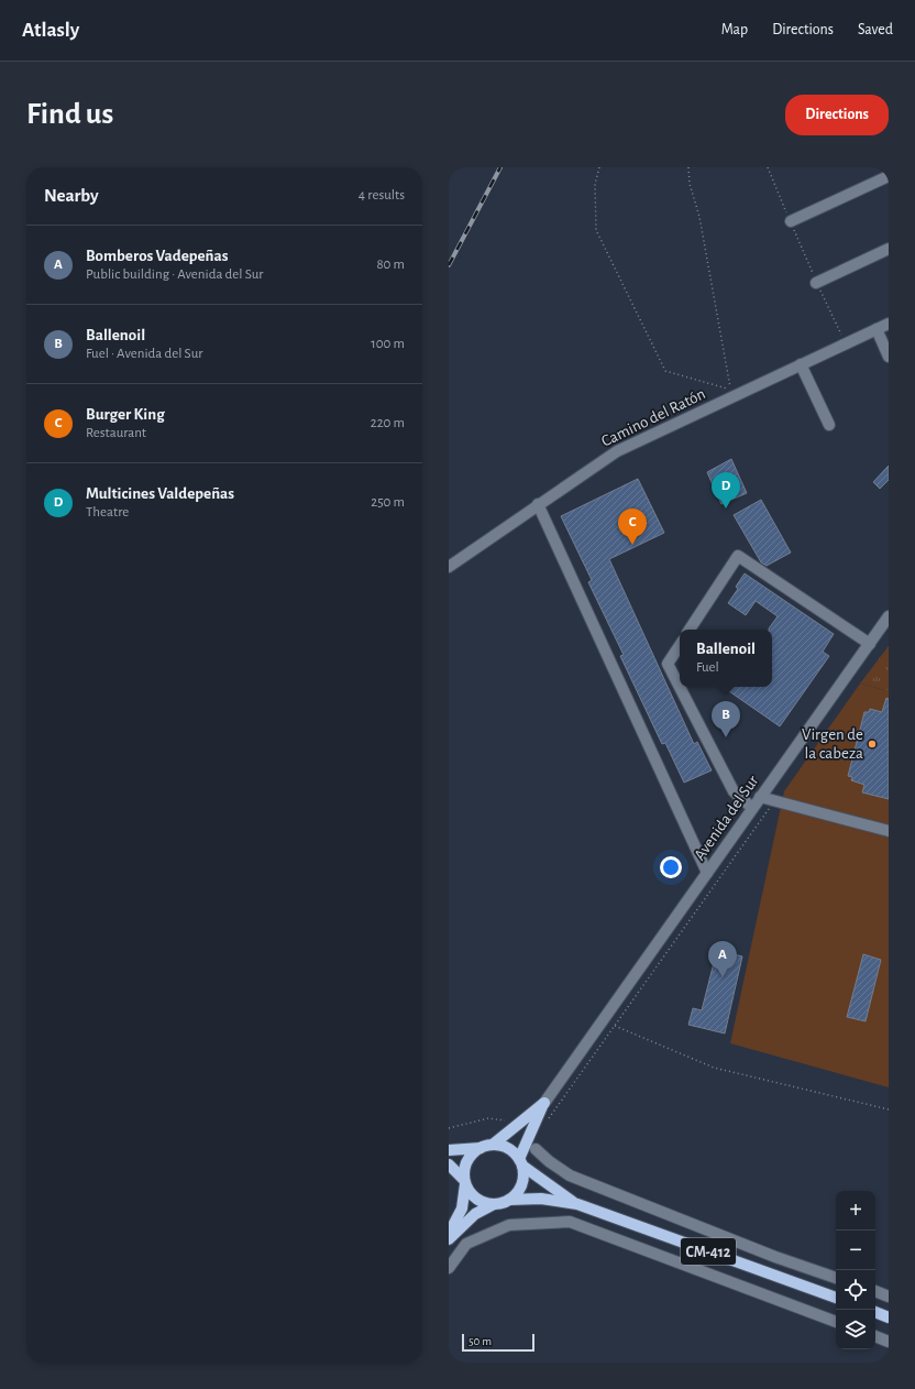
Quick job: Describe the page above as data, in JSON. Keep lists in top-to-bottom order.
{
  "streets": {
    "main road": ["Avenida del Sur", "CM-412"],
    "street": ["Camino del Ratón"]
  },
  "crossings": [
    ["Avenida del Sur", "CM-412"]
  ],
  "places": ["Virgen de la cabeza"],
  "scale_bar": "50 m",
  "page": {
    "header": "Atlasly",
    "nav": ["Map", "Directions", "Saved"],
    "buttons": "Directions",
    "title": "Find us",
    "heading": ["Nearby", "4 results"],
    "list": [
      {
        "mark": "A",
        "name": "Bomberos Vadepeñas",
        "note": "Public building · Avenida del Sur",
        "value": "80 m"
      },
      {
        "mark": "B",
        "name": "Ballenoil",
        "note": "Fuel · Avenida del Sur",
        "value": "100 m"
      },
      {
        "mark": "C",
        "name": "Burger King",
        "note": "Restaurant",
        "value": "220 m"
      },
      {
        "mark": "D",
        "name": "Multicines Valdepeñas",
        "note": "Theatre",
        "value": "250 m"
      }
    ],
    "pins": [
      "D",
      "C",
      "B",
      "A"
    ],
    "popup": ["Ballenoil", "Fuel"],
    "map_buttons": ["+", "−"],
    "scale": "50 m"
  }
}
